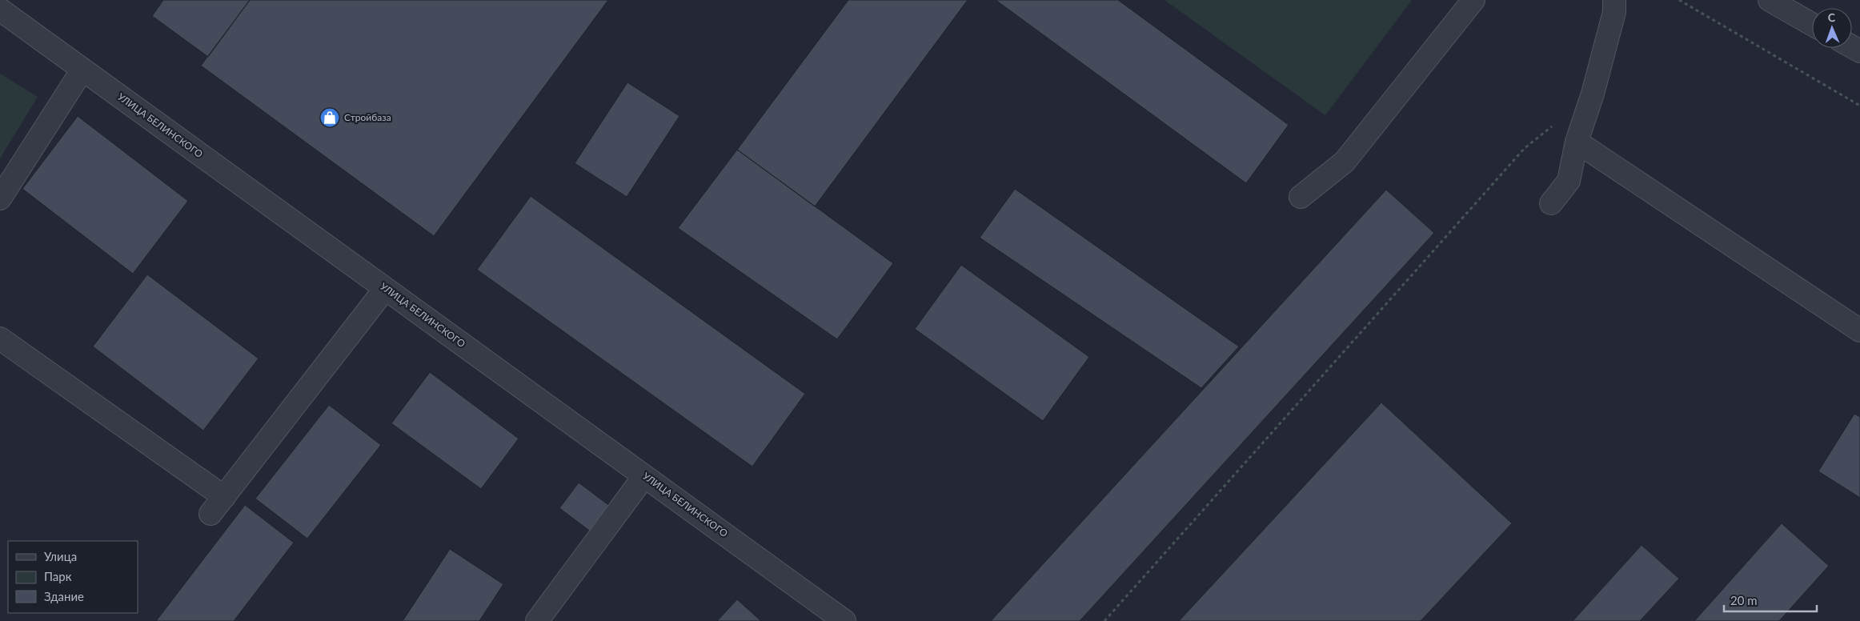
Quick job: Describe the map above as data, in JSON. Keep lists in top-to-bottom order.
{
  "streets": {
    "street": ["УЛИЦА БЕЛИНСКОГО"]
  },
  "places": {
    "shop": ["Стройбаза"]
  },
  "legend": ["Улица", "Парк", "Здание"],
  "scale_bar": "20 m",
  "north": "top"
}
